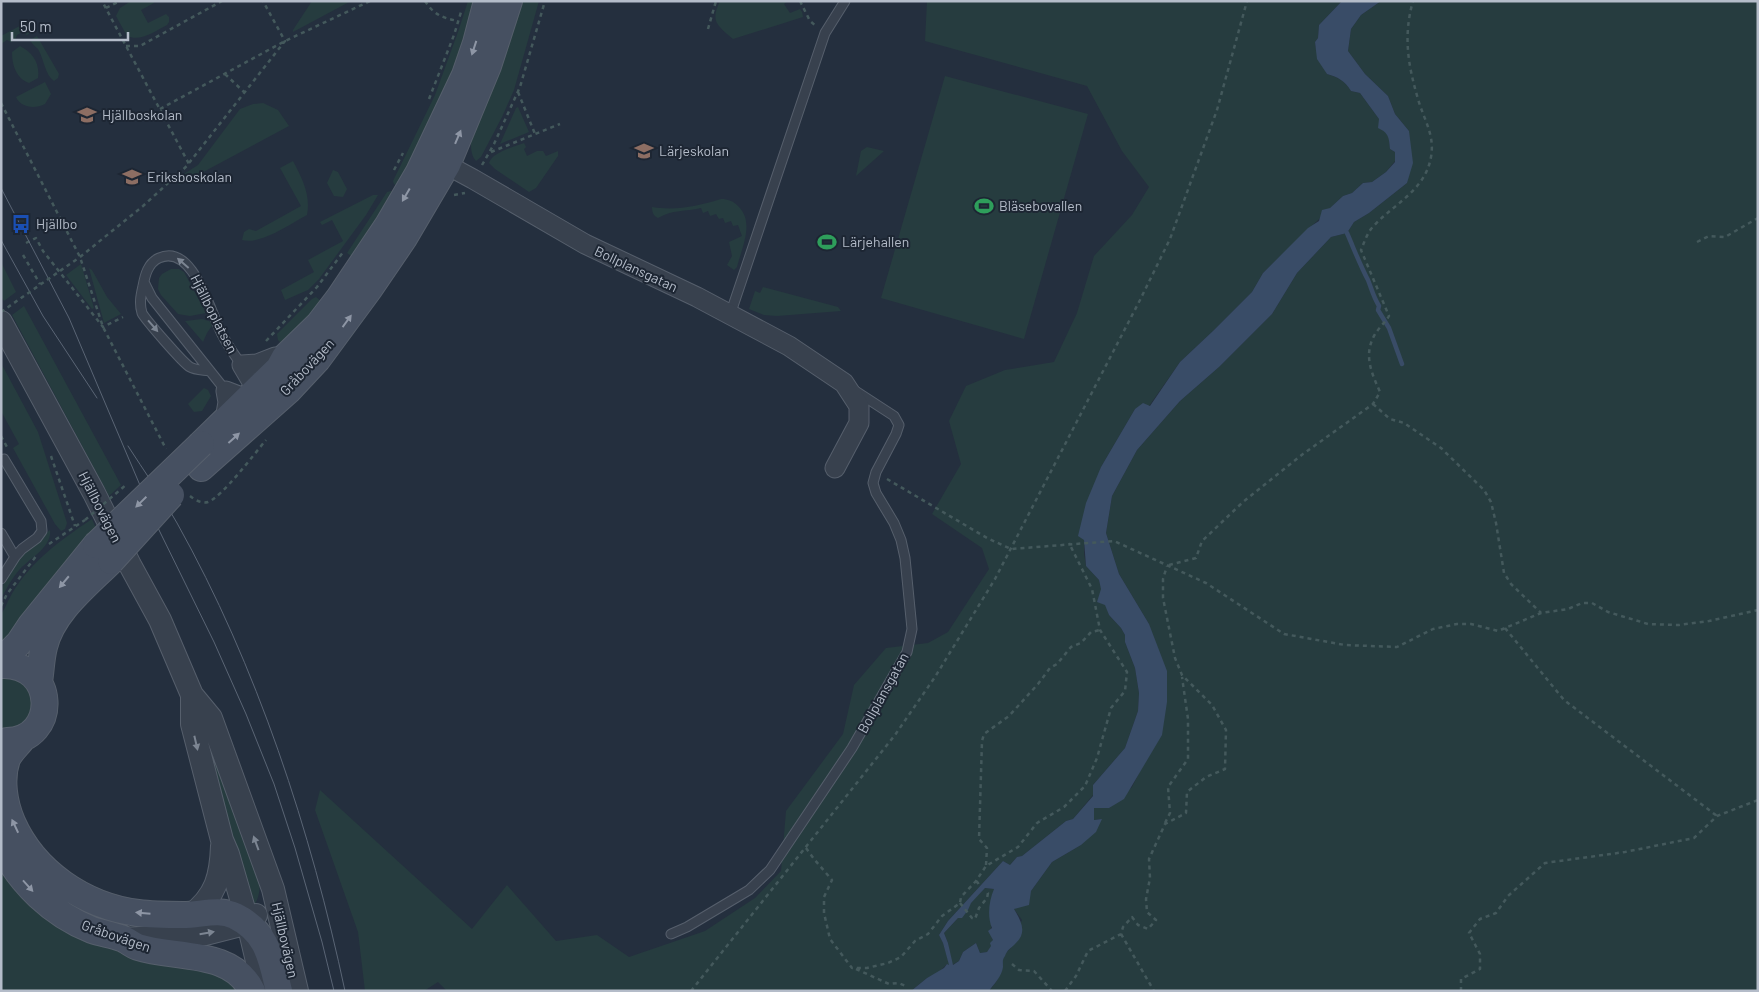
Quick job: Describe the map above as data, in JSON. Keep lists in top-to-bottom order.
{
  "streets": {
    "main road": ["Gråbovägen"],
    "street": ["Bollplansgatan", "Hjällboplatsen", "Hjällbovägen"]
  },
  "crossings": [
    ["Bollplansgatan", "Gråbovägen"],
    ["Hjällboplatsen", "Gråbovägen"],
    ["Gråbovägen", "Hjällbovägen"]
  ],
  "places": {
    "school or university": ["Hjällboskolan", "Lärjeskolan", "Eriksboskolan"],
    "sports": ["Bläsebovallen", "Lärjehallen"],
    "bus stop": ["Hjällbo"]
  },
  "scale_bar": "50 m"
}
